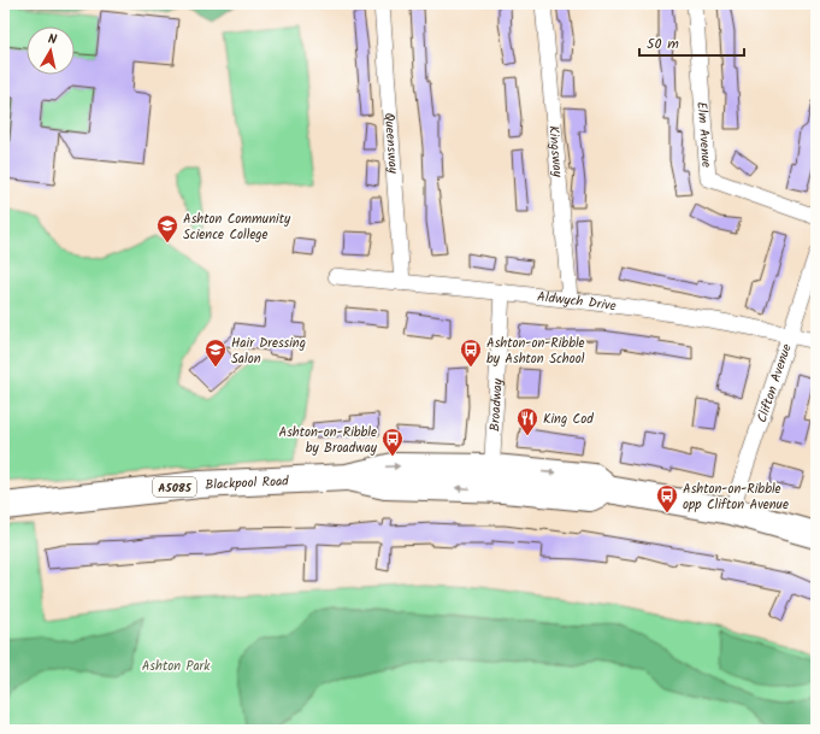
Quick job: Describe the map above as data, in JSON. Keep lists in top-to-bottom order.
{
  "streets": {
    "highway": ["Blackpool Road", "A5085"],
    "street": [
      "Elm Avenue",
      "Queensway",
      "Kingsway",
      "Aldwych Drive",
      "Clifton Avenue",
      "Broadway"
    ]
  },
  "crossings": [
    ["Queensway", "Aldwych Drive"],
    ["Kingsway", "Aldwych Drive"],
    ["Aldwych Drive", "Clifton Avenue"],
    ["Aldwych Drive", "Broadway"],
    ["Clifton Avenue", "Blackpool Road"],
    ["Broadway", "Blackpool Road"]
  ],
  "parks": ["Ashton Park"],
  "places": {
    "school or university": ["Ashton Community Science College", "Hair Dressing Salon"],
    "bus stop": ["Ashton-on-Ribble by Ashton School", "Ashton-on-Ribble by Broadway", "Ashton-on-Ribble opp Clifton Avenue"],
    "restaurant": ["King Cod"]
  },
  "scale_bar": "50 m",
  "north": "top"
}
